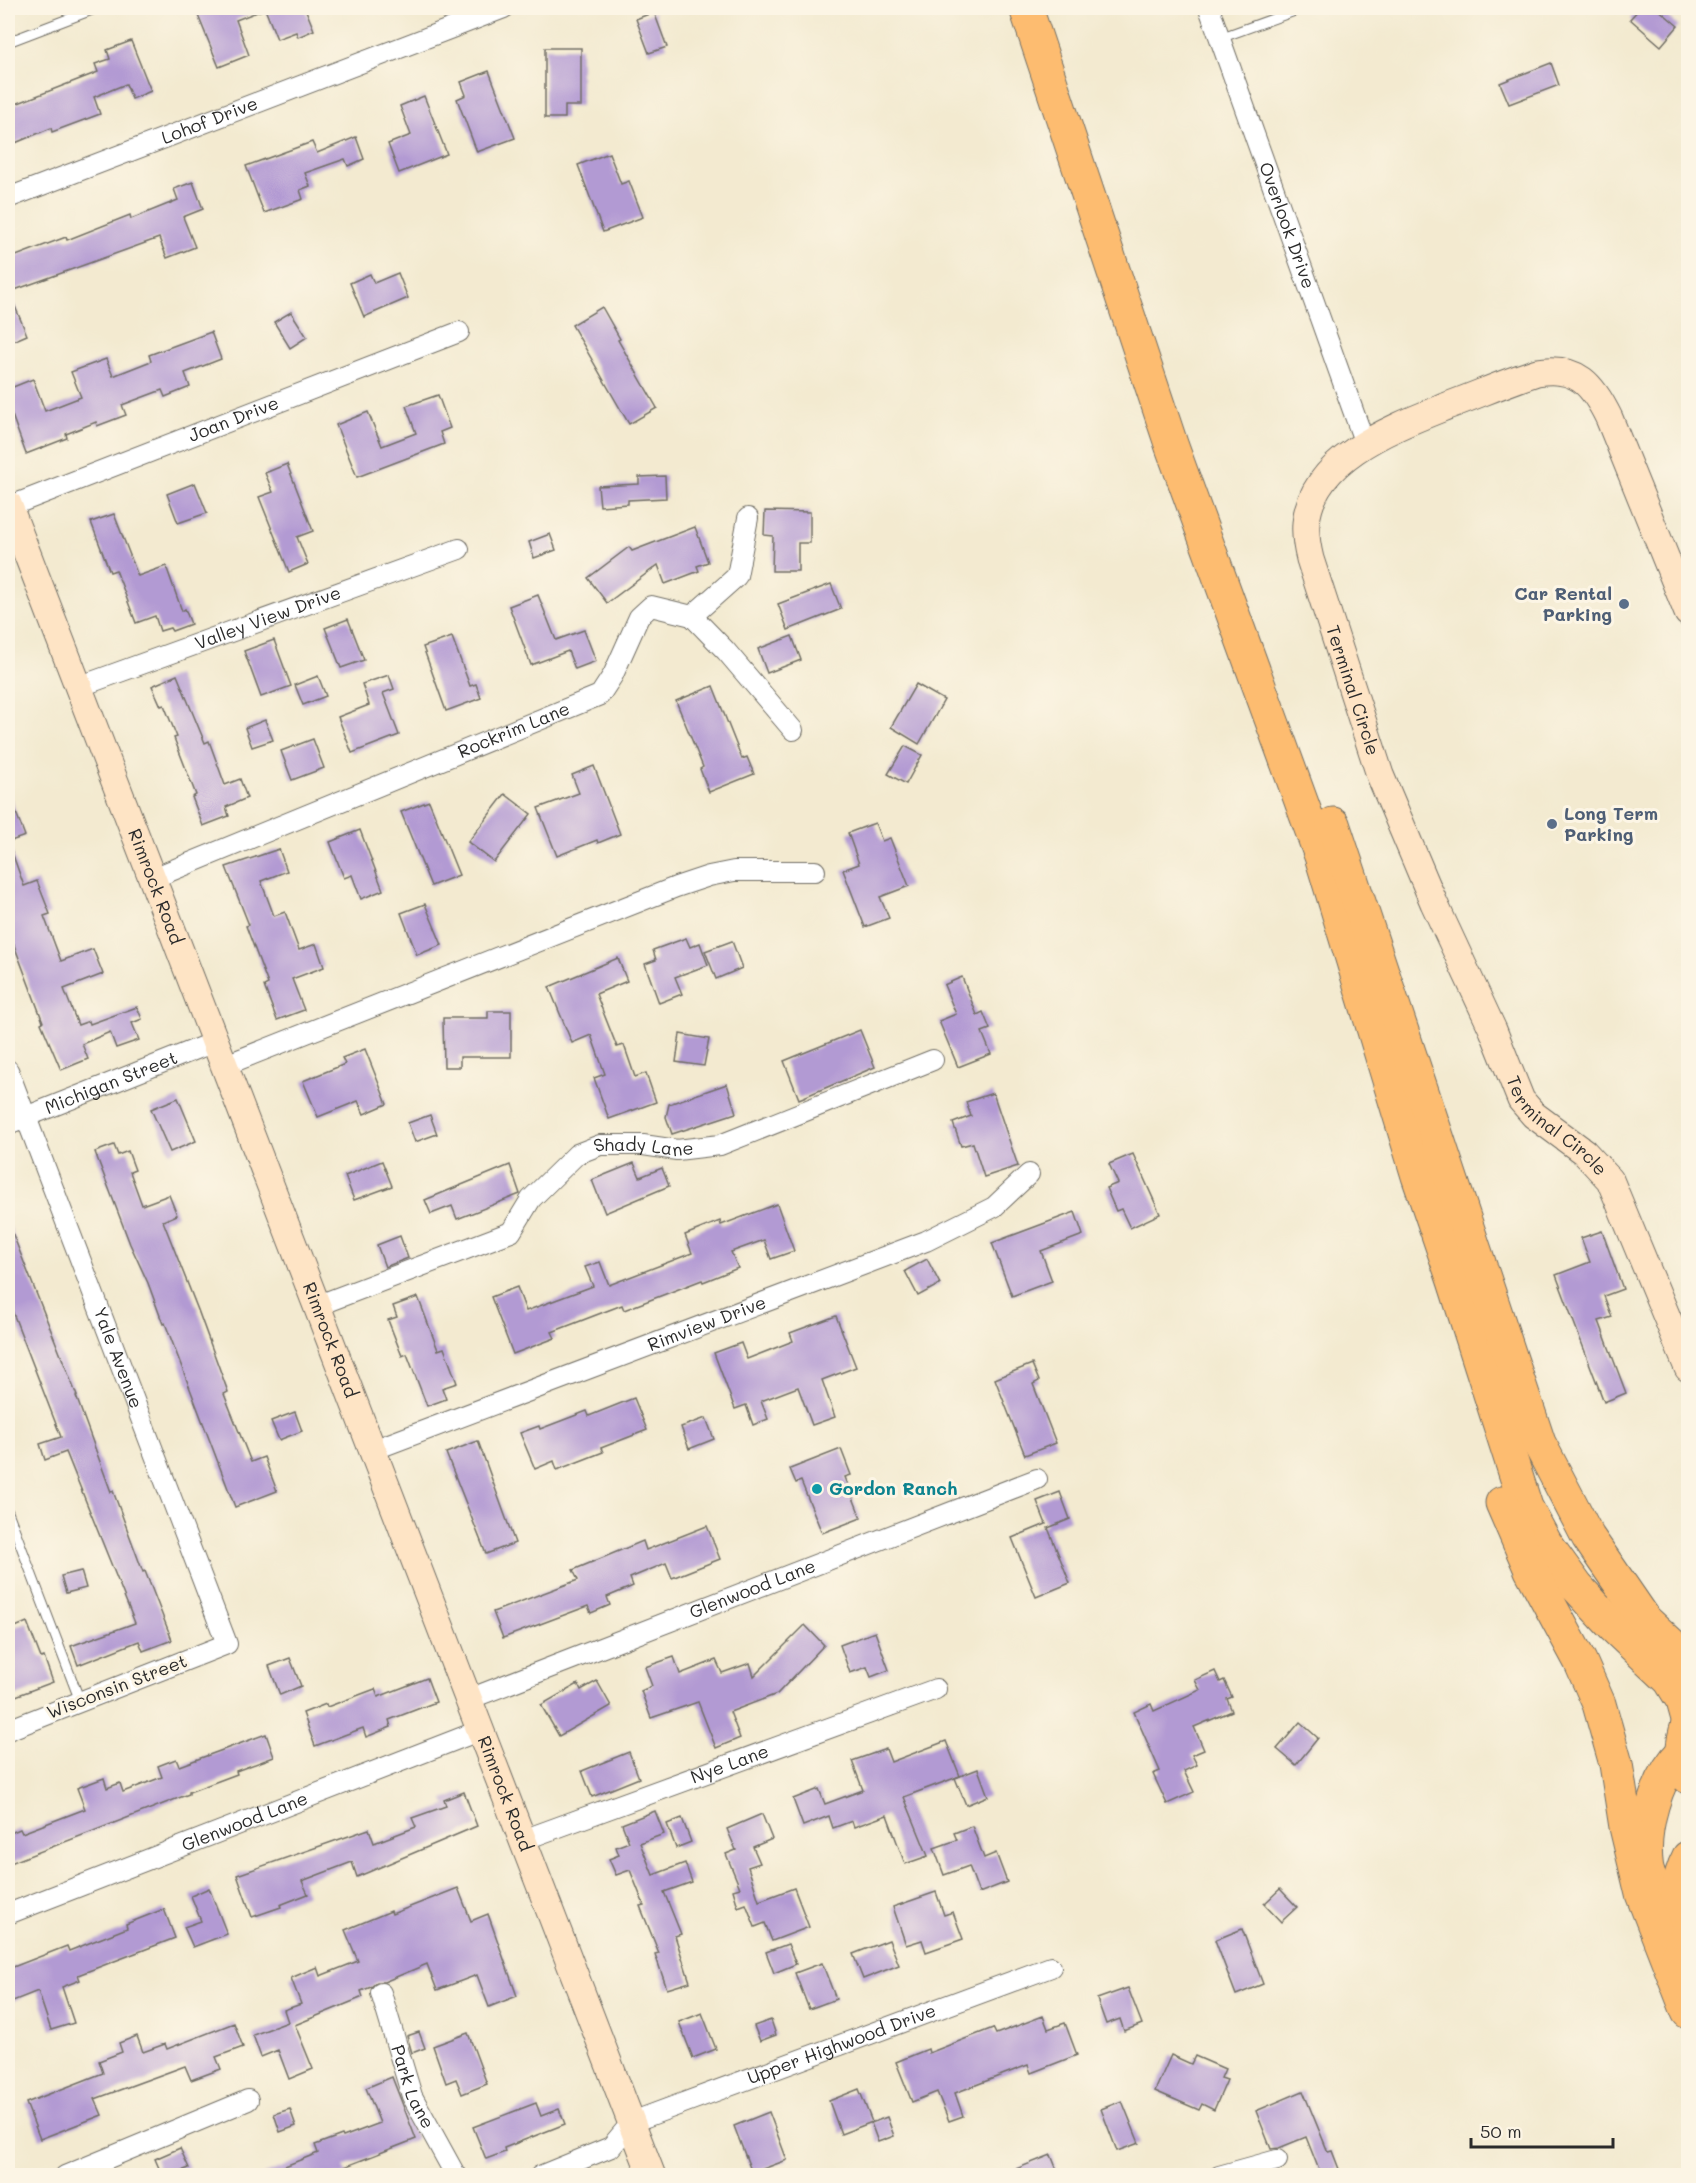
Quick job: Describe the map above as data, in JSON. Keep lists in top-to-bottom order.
{
  "streets": {
    "main road": ["Terminal Circle", "Rimrock Road"],
    "street": [
      "Lohof Drive",
      "Overlook Drive",
      "Joan Drive",
      "Valley View Drive",
      "Rockrim Lane",
      "Michigan Street",
      "Shady Lane",
      "Rimview Drive",
      "Yale Avenue",
      "Glenwood Lane",
      "Wisconsin Street",
      "Nye Lane",
      "Upper Highwood Drive",
      "Park Lane"
    ]
  },
  "crossings": [
    ["Overlook Drive", "Terminal Circle"],
    ["Joan Drive", "Rimrock Road"],
    ["Valley View Drive", "Rimrock Road"],
    ["Rockrim Lane", "Rimrock Road"],
    ["Rimrock Road", "Michigan Street"],
    ["Rimrock Road", "Shady Lane"],
    ["Rimrock Road", "Rimview Drive"],
    ["Rimrock Road", "Glenwood Lane"],
    ["Rimrock Road", "Nye Lane"],
    ["Rimrock Road", "Upper Highwood Drive"],
    ["Michigan Street", "Yale Avenue"],
    ["Yale Avenue", "Wisconsin Street"]
  ],
  "places": ["Car Rental Parking", "Long Term Parking", "Gordon Ranch"],
  "scale_bar": "50 m"
}
